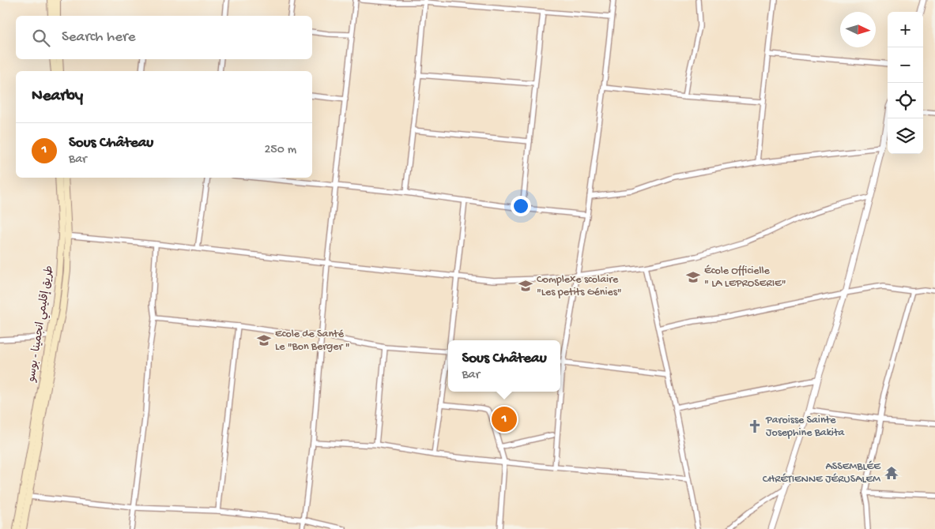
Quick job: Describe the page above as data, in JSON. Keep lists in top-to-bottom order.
{
  "streets": {
    "main road": ["طريق إقليمي انجمينا - بوسو"]
  },
  "places": {
    "school or university": ["École Officielle \" LA LEPROSERIE\"", "Complexe scolaire \"Les petits Génies\"", "Ecole de Santé Le \"Bon Berger \""],
    "church": ["Paroisse Sainte Josephine Bakita"],
    "temple": ["ASSEMBLÉE CHRÉTIENNE JÉRUSALEM"]
  },
  "north": "right",
  "page": {
    "map_buttons": ["+", "−"],
    "search": "Search here",
    "heading": "Nearby",
    "list": [
      {
        "mark": "1",
        "name": "Sous Château",
        "note": "Bar",
        "value": "250 m"
      }
    ],
    "popup": ["Sous Château", "Bar"],
    "pins": "1"
  }
}
